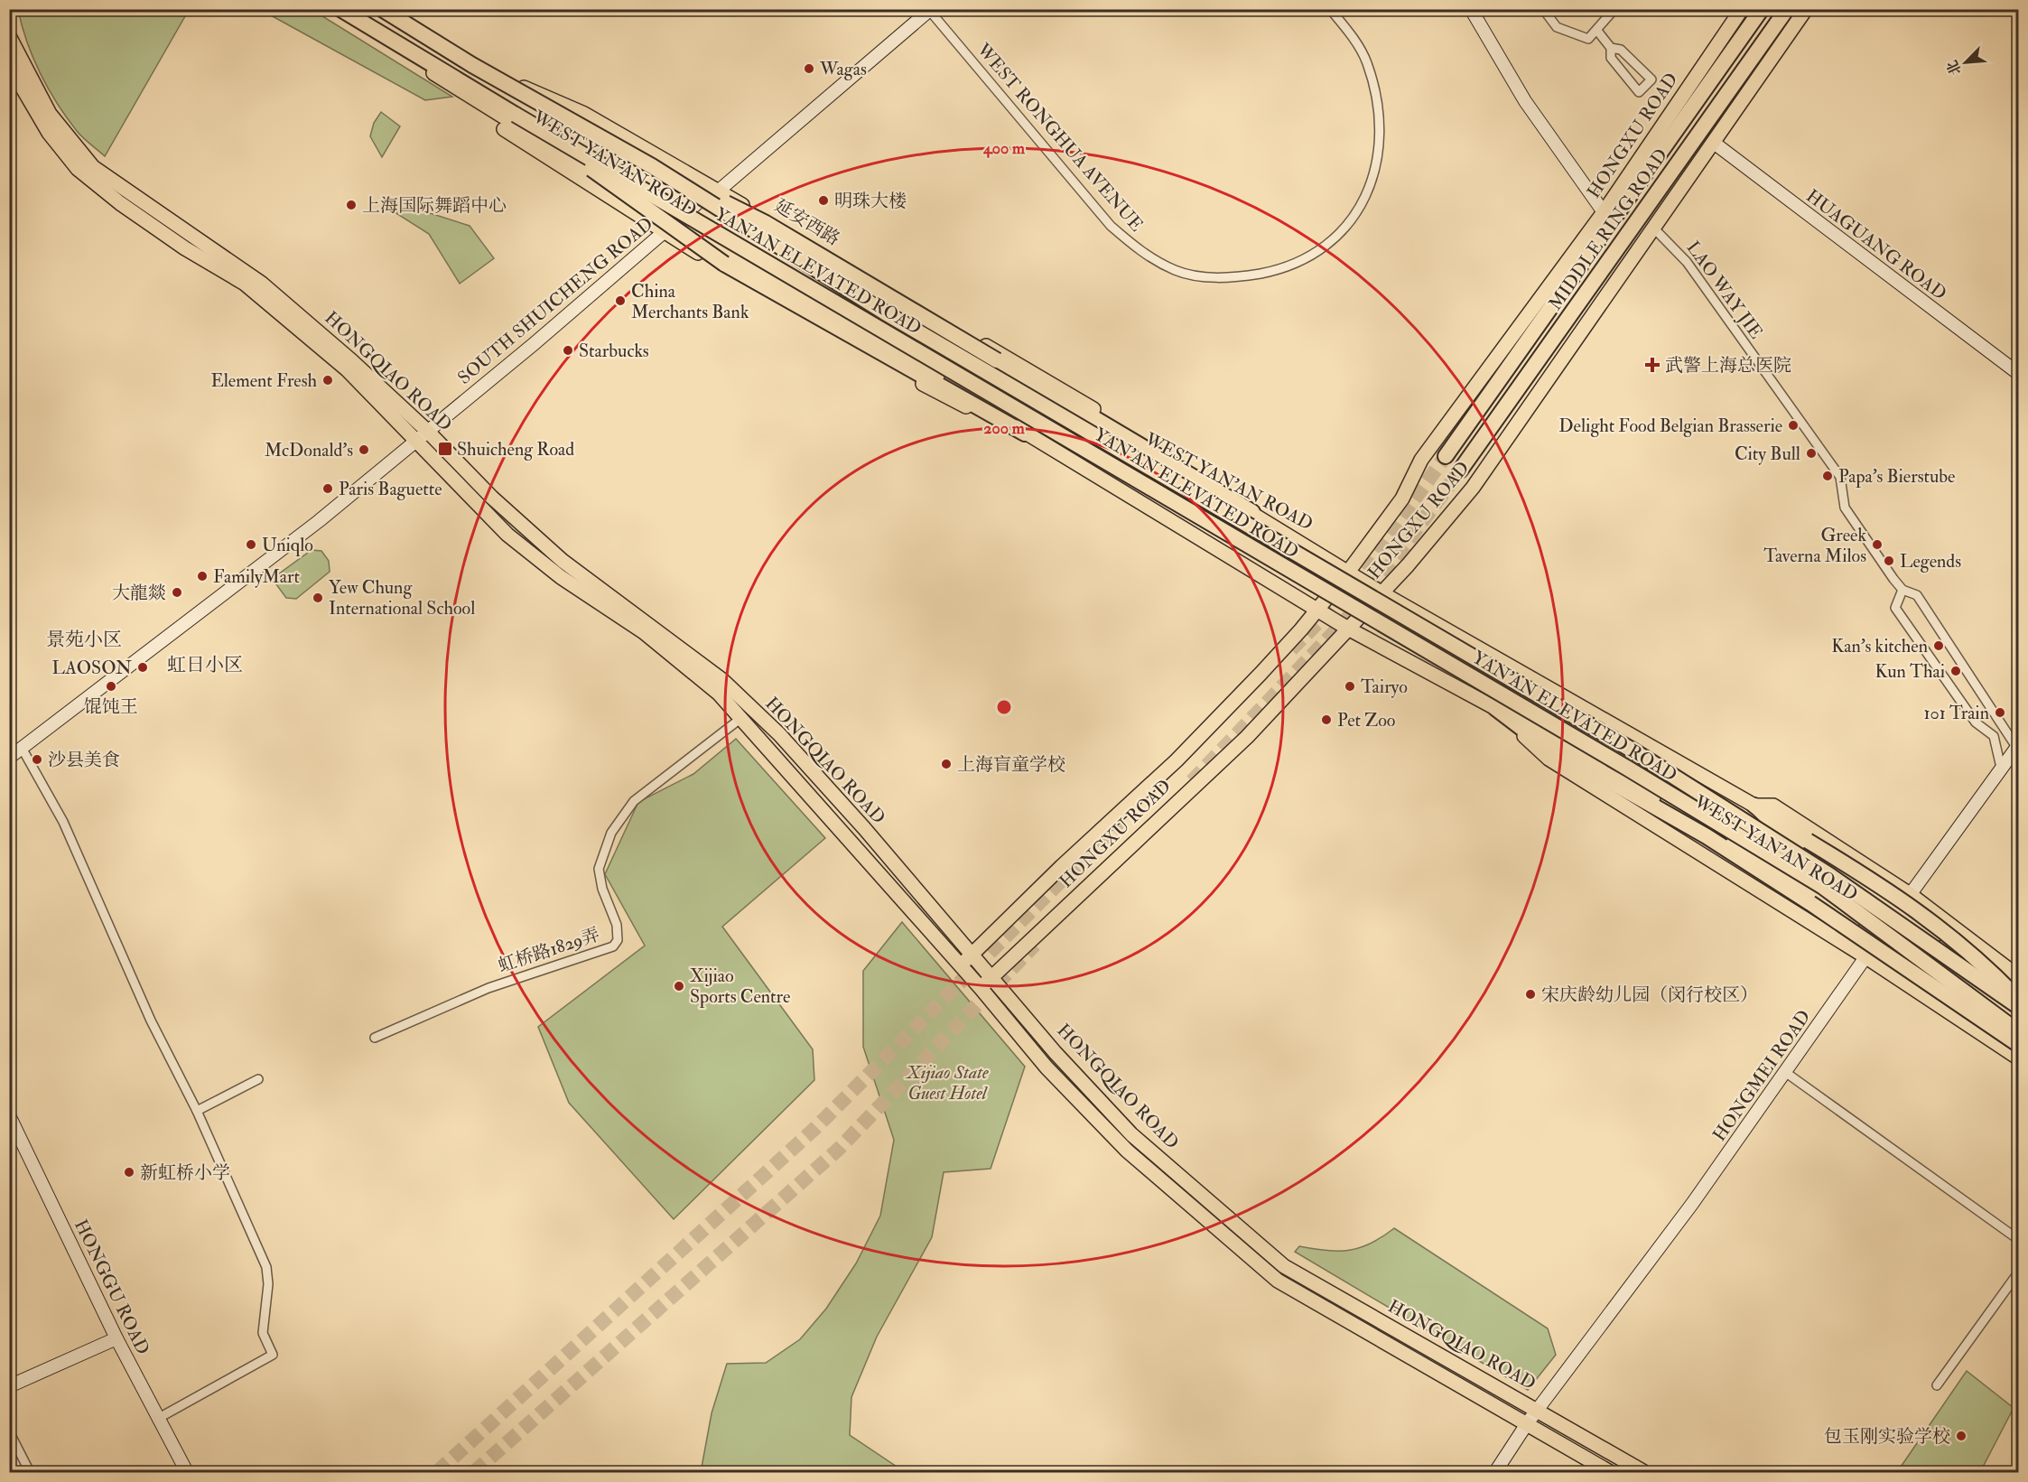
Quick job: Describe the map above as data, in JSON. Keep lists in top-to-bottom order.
{
  "streets": {
    "highway": ["MIDDLE RING ROAD", "YAN'AN ELEVATED ROAD"],
    "main road": [
      "HONGXU ROAD",
      "WEST YAN'AN ROAD",
      "延安西路",
      "HONGQIAO ROAD"
    ],
    "street": [
      "WEST RONGHUA AVENUE",
      "HUAGUANG ROAD",
      "LAO WAY JIE",
      "SOUTH SHUICHENG ROAD",
      "虹桥路1829弄",
      "HONGMEI ROAD",
      "HONGGU ROAD"
    ]
  },
  "crossings": [
    ["HONGXU ROAD", "WEST YAN'AN ROAD"],
    ["HONGXU ROAD", "HUAGUANG ROAD"],
    ["HONGXU ROAD", "LAO WAY JIE"],
    ["HONGXU ROAD", "HONGQIAO ROAD"],
    ["WEST RONGHUA AVENUE", "SOUTH SHUICHENG ROAD"],
    ["WEST YAN'AN ROAD", "延安西路"],
    ["WEST YAN'AN ROAD", "YAN'AN ELEVATED ROAD"],
    ["WEST YAN'AN ROAD", "SOUTH SHUICHENG ROAD"],
    ["WEST YAN'AN ROAD", "HONGMEI ROAD"],
    ["延安西路", "SOUTH SHUICHENG ROAD"],
    ["LAO WAY JIE", "HONGMEI ROAD"],
    ["SOUTH SHUICHENG ROAD", "HONGQIAO ROAD"],
    ["HONGQIAO ROAD", "虹桥路1829弄"],
    ["HONGQIAO ROAD", "HONGMEI ROAD"]
  ],
  "districts": ["景苑小区", "虹日小区"],
  "parks": ["Xijiao State Guest Hotel"],
  "places": {
    "other": [
      "Wagas",
      "明珠大楼",
      "上海国际舞蹈中心",
      "China Merchants Bank",
      "Starbucks",
      "Element Fresh",
      "Delight Food Belgian Brasserie",
      "McDonald's",
      "City Bull",
      "Papa's Bierstube",
      "Paris Baguette",
      "Uniqlo",
      "Greek Taverna Milos",
      "Legends",
      "FamilyMart",
      "大龍燚",
      "Yew Chung International School",
      "Kan's kitchen",
      "LAOSON",
      "Kun Thai",
      "馄饨王",
      "Tairyo",
      "101 Train",
      "Pet Zoo",
      "沙县美食",
      "上海盲童学校",
      "Xijiao Sports Centre",
      "宋庆龄幼儿园（闵行校区）",
      "新虹桥小学",
      "包玉刚实验学校"
    ],
    "health": ["武警上海总医院"],
    "transit": ["Shuicheng Road"]
  },
  "north": "bottom left",
  "rings": ["400 m", "200 m"]
}
